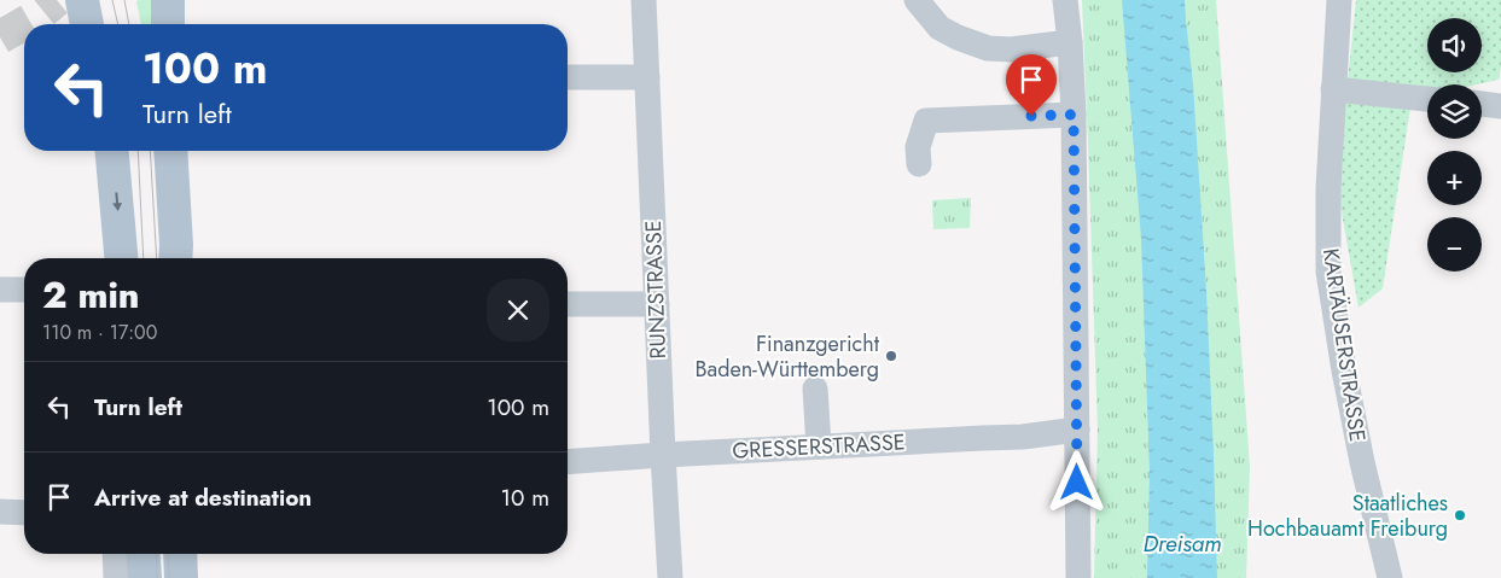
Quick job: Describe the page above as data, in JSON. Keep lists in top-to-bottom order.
{
  "streets": {
    "street": ["RUNZSTRASSE", "KARTÄUSERSTRASSE", "GRESSERSTRASSE"]
  },
  "crossings": [
    ["RUNZSTRASSE", "GRESSERSTRASSE"]
  ],
  "water": ["Dreisam"],
  "places": ["Finanzgericht Baden-Württemberg", "Staatliches Hochbauamt Freiburg"],
  "page": {
    "map_buttons": ["+", "−"],
    "turn": ["100 m", "Turn left"],
    "heading": ["2 min", "110 m · 17:00"],
    "list": [
      {
        "name": "Turn left",
        "value": "100 m"
      },
      {
        "name": "Arrive at destination",
        "value": "10 m"
      }
    ]
  }
}
